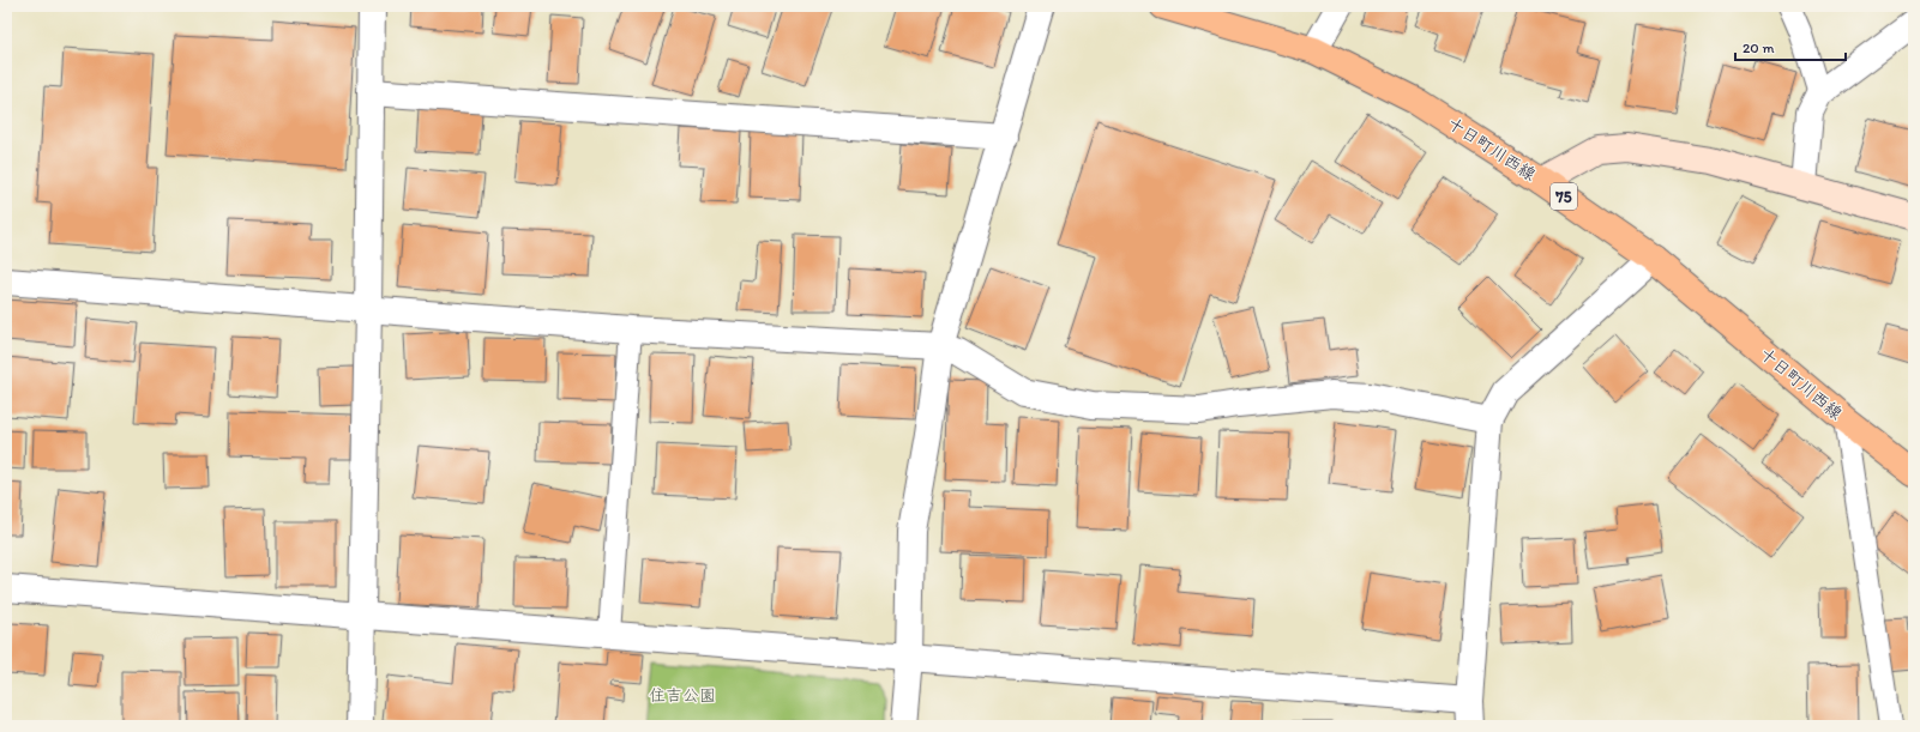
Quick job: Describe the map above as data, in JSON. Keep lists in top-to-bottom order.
{
  "streets": {
    "main road": ["十日町川西線", "75"]
  },
  "parks": ["住吉公園"],
  "scale_bar": "20 m"
}
